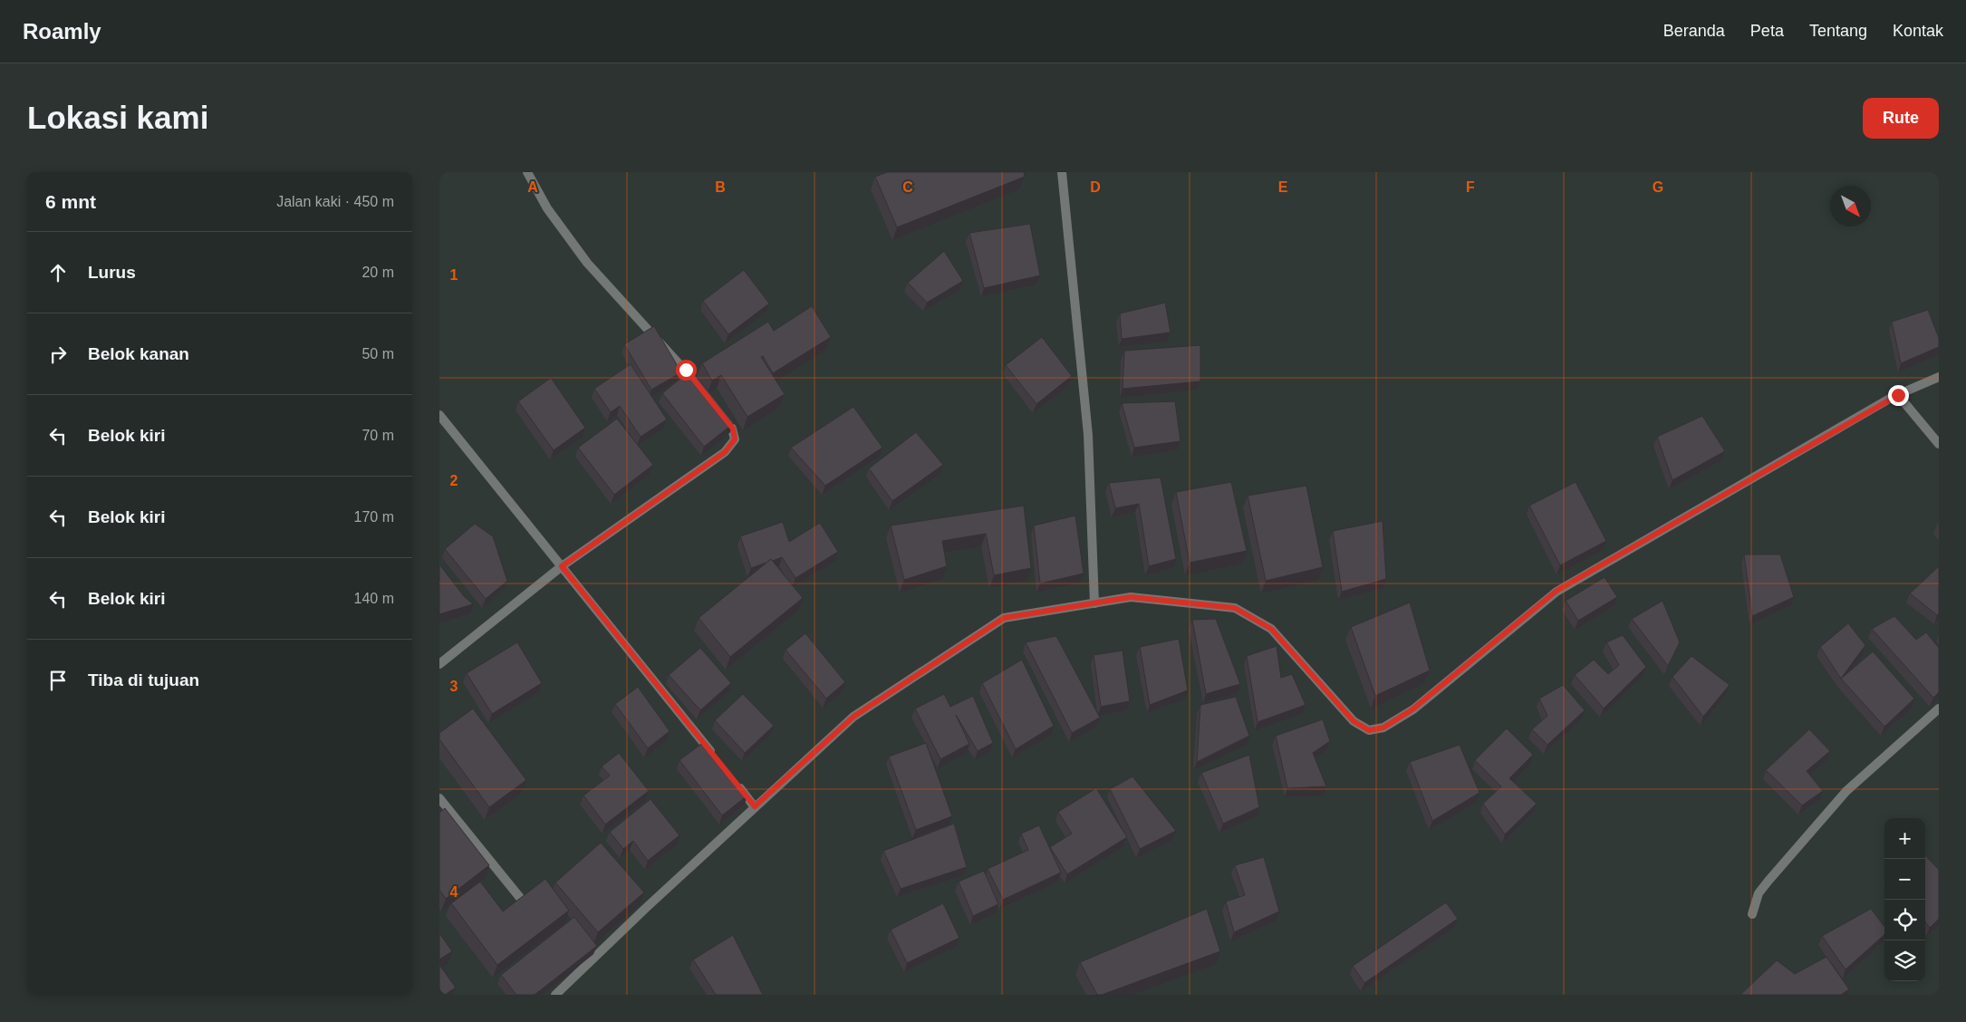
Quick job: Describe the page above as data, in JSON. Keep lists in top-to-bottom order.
{
  "north": "bottom right",
  "page": {
    "header": "Roamly",
    "nav": [
      "Beranda",
      "Peta",
      "Tentang",
      "Kontak"
    ],
    "buttons": "Rute",
    "title": "Lokasi kami",
    "heading": ["6 mnt", "Jalan kaki · 450 m"],
    "list": [
      ["Lurus", "20 m"],
      ["Belok kanan", "50 m"],
      ["Belok kiri", "70 m"],
      ["Belok kiri", "170 m"],
      ["Belok kiri", "140 m"],
      "Tiba di tujuan"
    ],
    "map_buttons": ["+", "−"]
  },
  "grid": {
    "columns": [
      "A",
      "B",
      "C",
      "D",
      "E",
      "F",
      "G"
    ],
    "rows": [
      "1",
      "2",
      "3",
      "4"
    ]
  }
}
